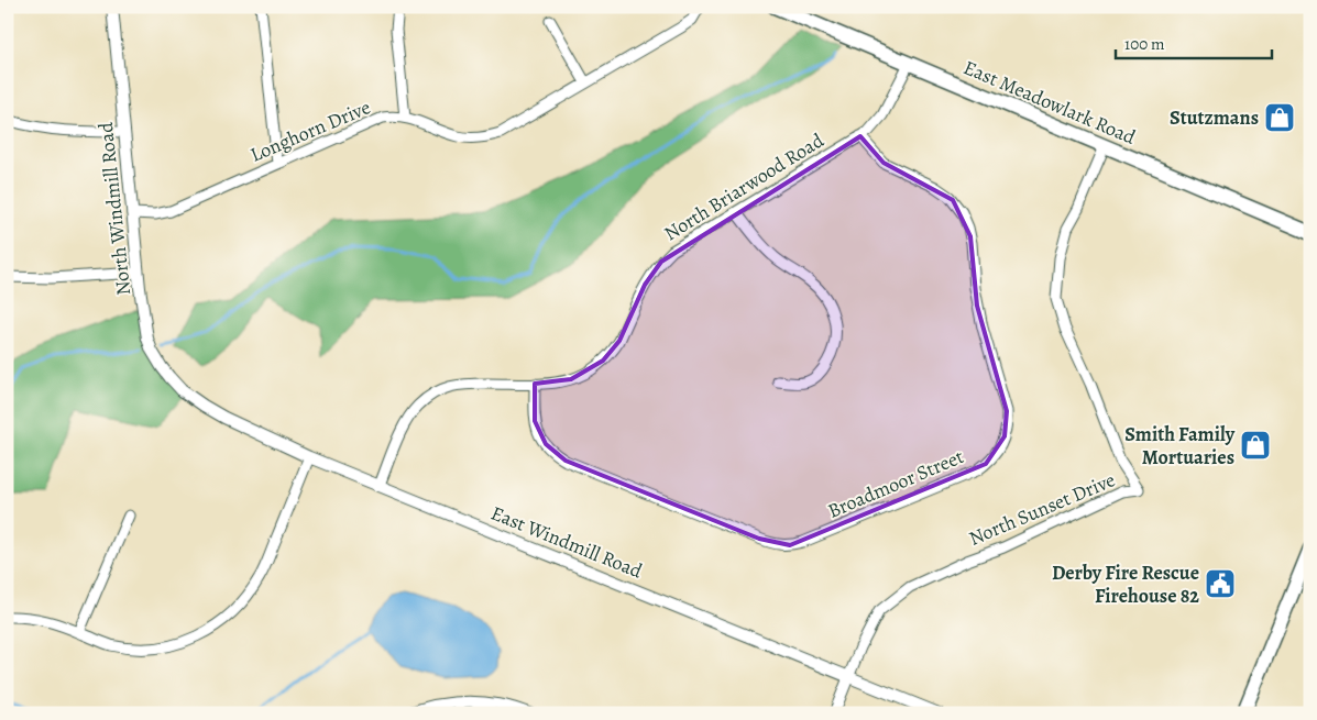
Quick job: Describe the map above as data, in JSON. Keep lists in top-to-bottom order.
{
  "streets": {
    "main road": ["East Meadowlark Road"],
    "street": [
      "Longhorn Drive",
      "North Briarwood Road",
      "North Windmill Road",
      "Broadmoor Street",
      "North Sunset Drive",
      "East Windmill Road"
    ]
  },
  "crossings": [
    ["East Meadowlark Road", "North Briarwood Road"],
    ["East Meadowlark Road", "North Sunset Drive"],
    ["Longhorn Drive", "North Windmill Road"],
    ["North Briarwood Road", "Broadmoor Street"],
    ["North Briarwood Road", "East Windmill Road"],
    ["North Windmill Road", "East Windmill Road"],
    ["North Sunset Drive", "East Windmill Road"]
  ],
  "places": {
    "shop": ["Stutzmans", "Smith Family Mortuaries"],
    "public building": ["Derby Fire Rescue Firehouse 82"]
  },
  "scale_bar": "100 m"
}
